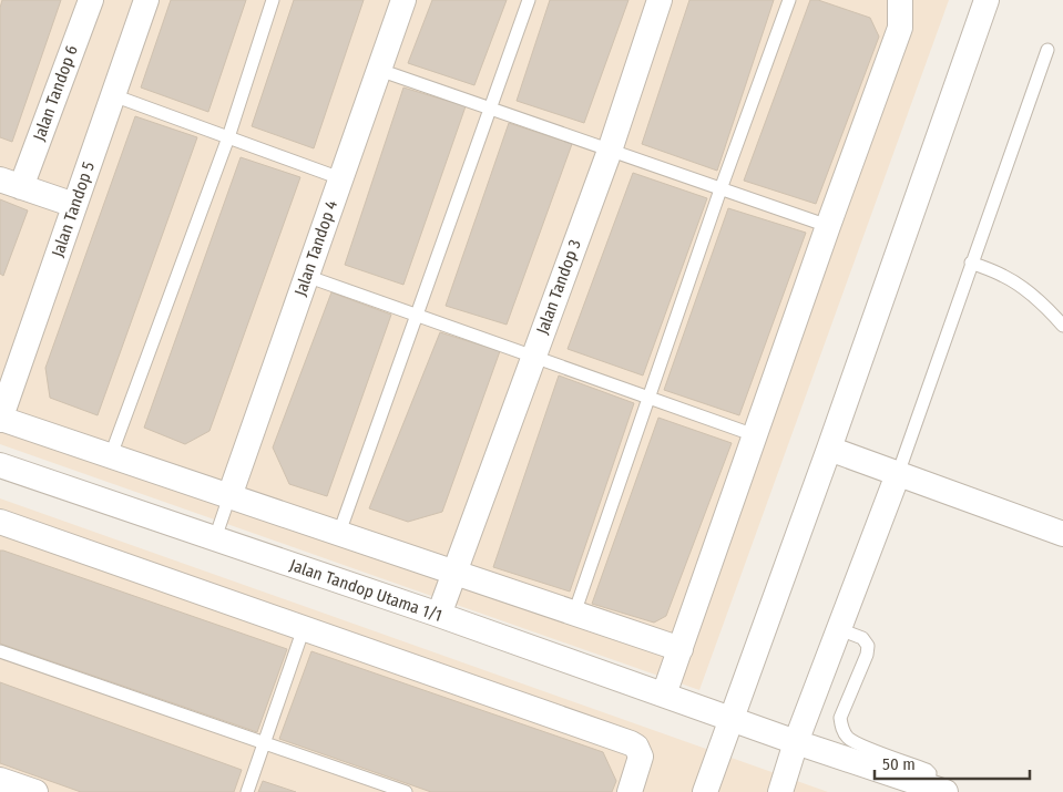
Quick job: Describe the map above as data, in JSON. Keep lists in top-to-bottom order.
{
  "streets": {
    "street": [
      "Jalan Tandop 6",
      "Jalan Tandop 5",
      "Jalan Tandop 4",
      "Jalan Tandop 3",
      "Jalan Tandop Utama 1/1"
    ]
  },
  "crossings": [
    ["Jalan Tandop 3", "Jalan Tandop Utama 1/1"]
  ],
  "scale_bar": "50 m"
}
